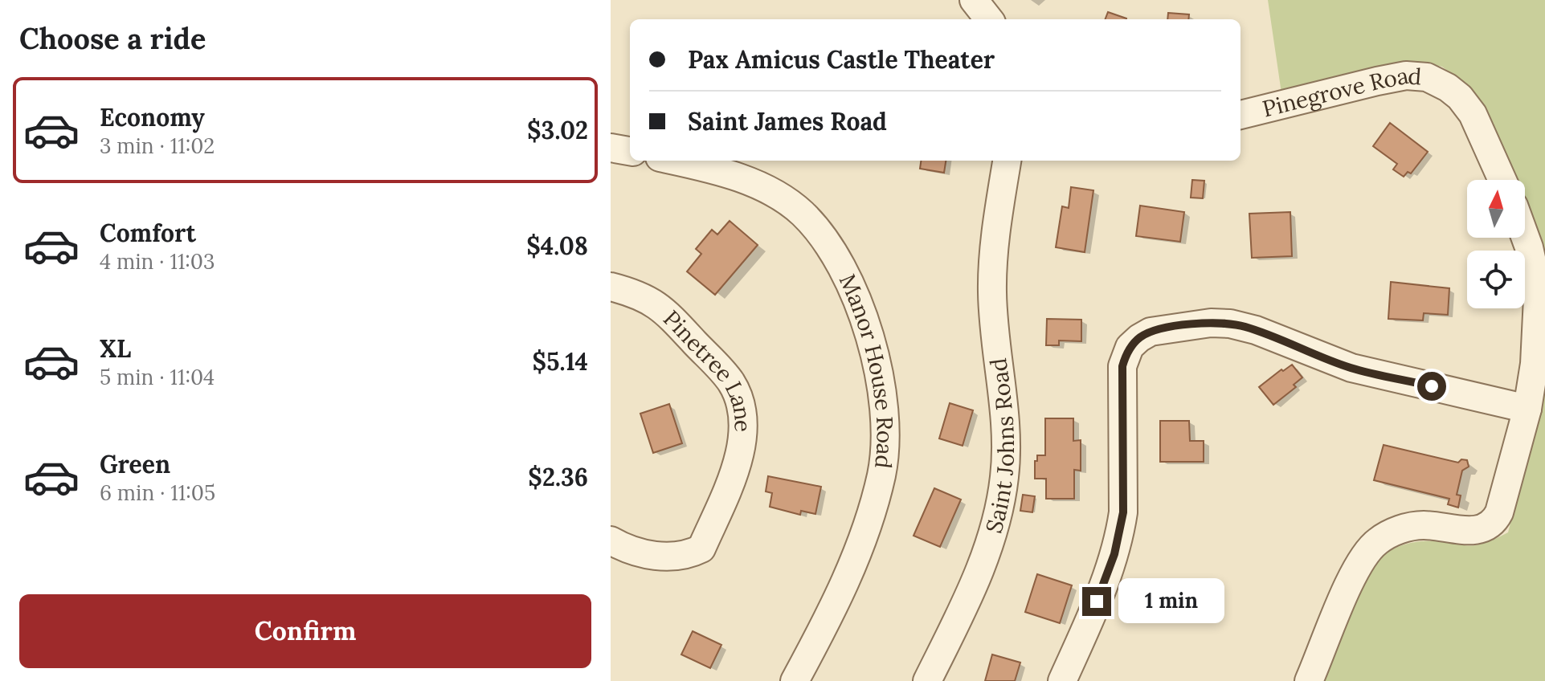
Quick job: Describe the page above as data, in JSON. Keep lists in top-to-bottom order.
{
  "streets": {
    "street": [
      "Pinegrove Road",
      "Manor House Road",
      "Pinetree Lane",
      "Saint Johns Road"
    ]
  },
  "north": "top",
  "page": {
    "heading": "Choose a ride",
    "banner": ["Pax Amicus Castle Theater", "Saint James Road"],
    "list": [
      {
        "name": "Economy",
        "note": "3 min · 11:02",
        "value": "$3.02"
      },
      {
        "name": "Comfort",
        "note": "4 min · 11:03",
        "value": "$4.08"
      },
      {
        "name": "XL",
        "note": "5 min · 11:04",
        "value": "$5.14"
      },
      {
        "name": "Green",
        "note": "6 min · 11:05",
        "value": "$2.36"
      }
    ],
    "bubble": "1 min",
    "buttons": "Confirm"
  }
}
